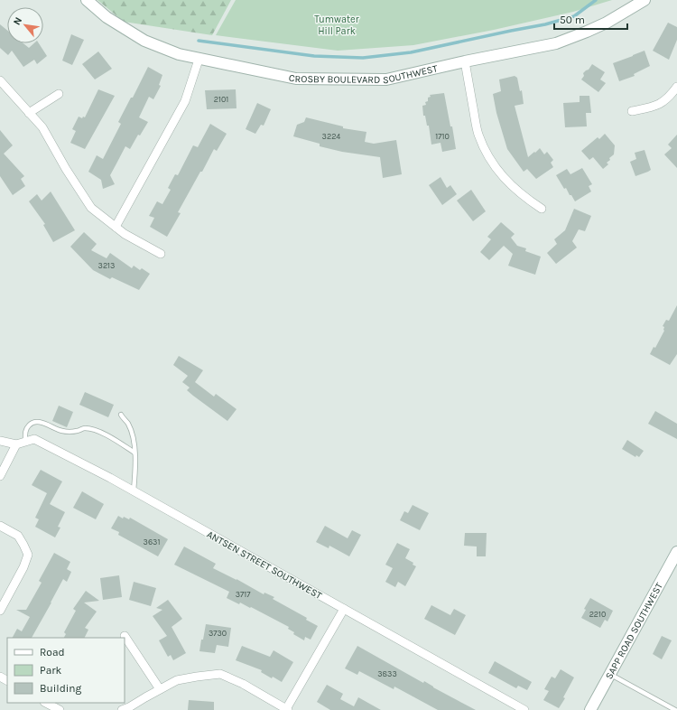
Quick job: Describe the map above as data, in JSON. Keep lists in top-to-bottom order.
{
  "streets": {
    "street": ["CROSBY BOULEVARD SOUTHWEST", "ANTSEN STREET SOUTHWEST", "SAPP ROAD SOUTHWEST"]
  },
  "parks": ["Tumwater Hill Park"],
  "house_numbers": [
    "2101",
    "3224",
    "1710",
    "3213",
    "3631",
    "3717",
    "2210",
    "3730",
    "3833"
  ],
  "legend": ["Road", "Park", "Building"],
  "scale_bar": "50 m",
  "north": "top left"
}
